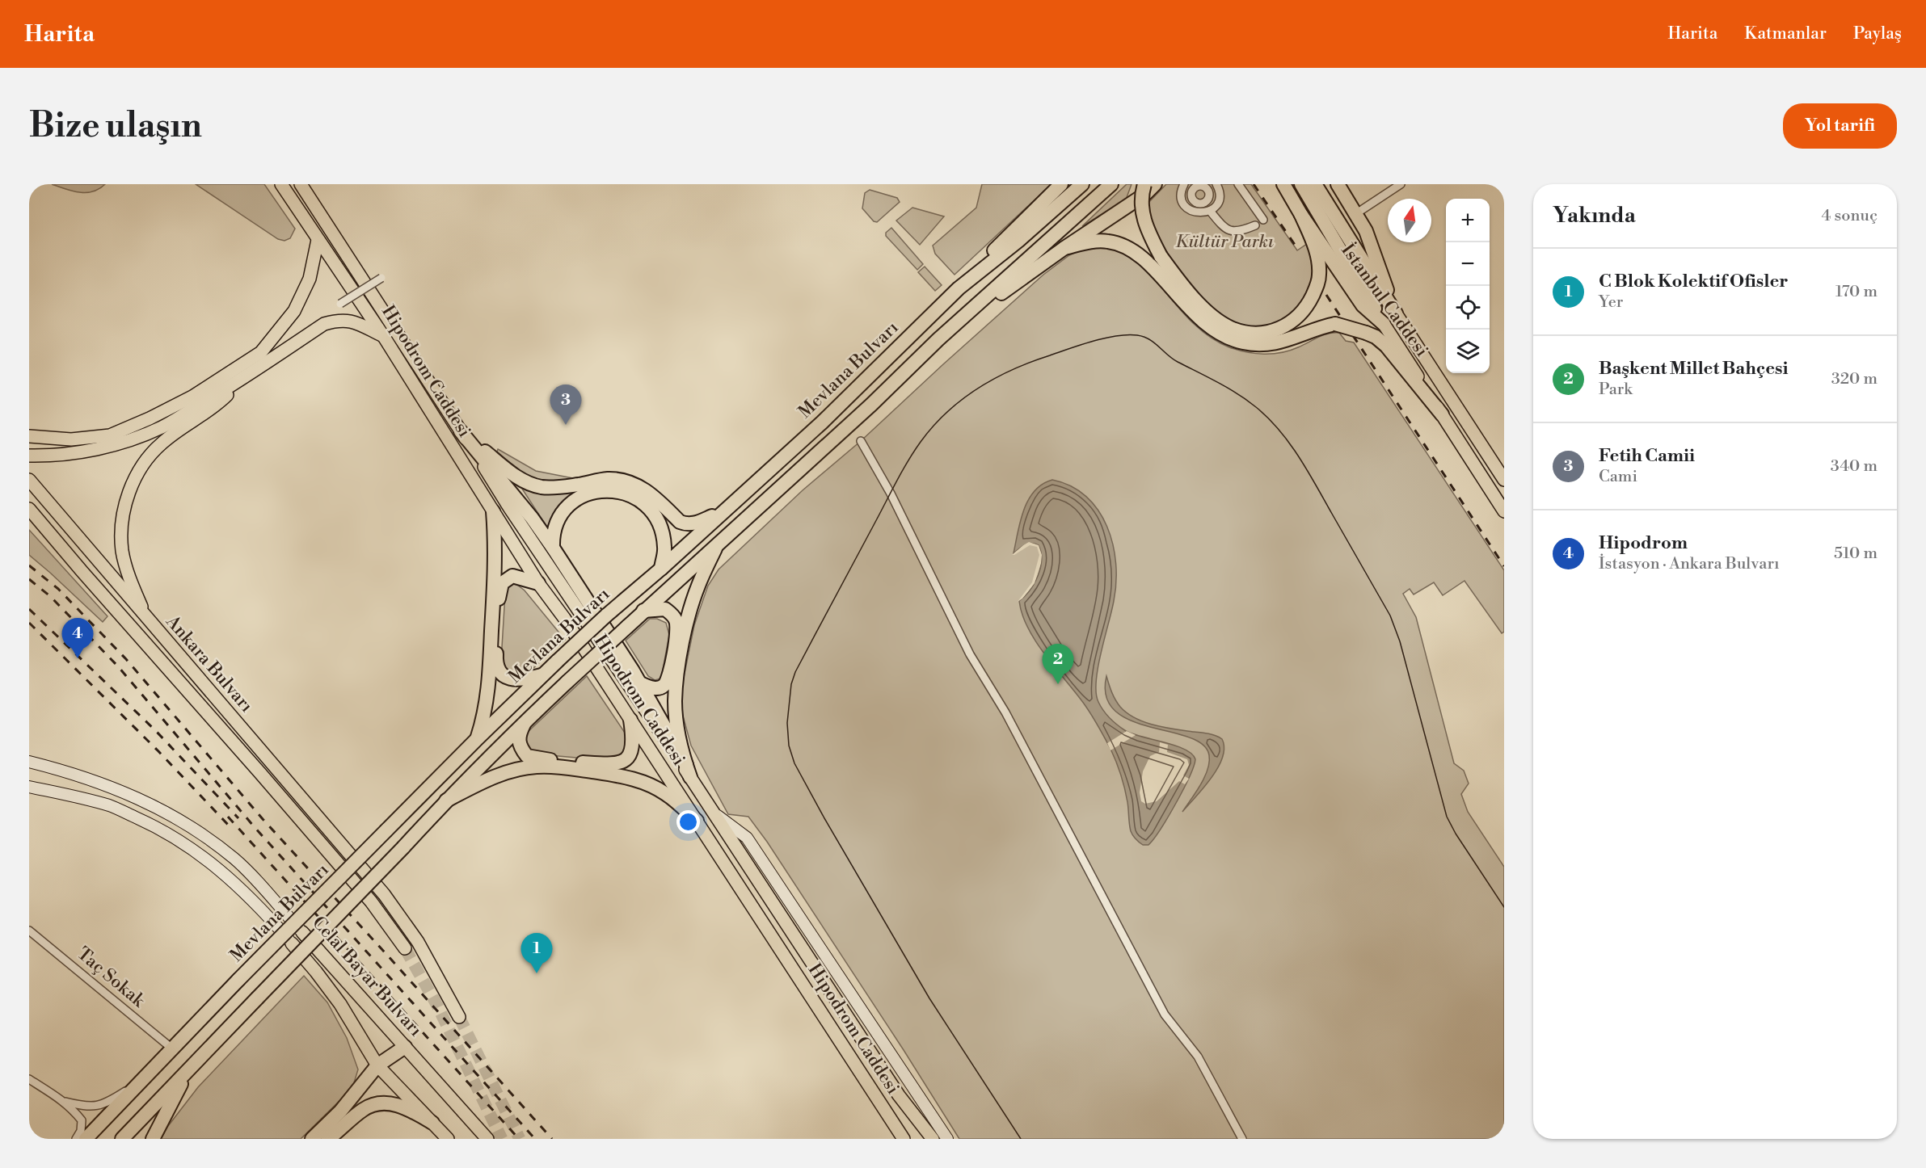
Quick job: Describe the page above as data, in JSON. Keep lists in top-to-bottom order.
{
  "streets": {
    "highway": ["İstanbul Caddesi", "Mevlana Bulvarı"],
    "main road": ["Hipodrom Caddesi", "Ankara Bulvarı", "Celal Bayar Bulvarı"],
    "street": ["Taç Sokak"]
  },
  "crossings": [
    ["Mevlana Bulvarı", "Taç Sokak"]
  ],
  "parks": ["Kültür Parkı"],
  "north": "top",
  "page": {
    "header": "Harita",
    "nav": ["Harita", "Katmanlar", "Paylaş"],
    "buttons": "Yol tarifi",
    "title": "Bize ulaşın",
    "heading": ["Yakında", "4 sonuç"],
    "map_buttons": ["+", "−"],
    "list": [
      {
        "mark": "1",
        "name": "C Blok Kolektif Ofisler",
        "note": "Yer",
        "value": "170 m"
      },
      {
        "mark": "2",
        "name": "Başkent Millet Bahçesi",
        "note": "Park",
        "value": "320 m"
      },
      {
        "mark": "3",
        "name": "Fetih Camii",
        "note": "Cami",
        "value": "340 m"
      },
      {
        "mark": "4",
        "name": "Hipodrom",
        "note": "İstasyon · Ankara Bulvarı",
        "value": "510 m"
      }
    ],
    "pins": [
      "3",
      "4",
      "2",
      "1"
    ]
  }
}
